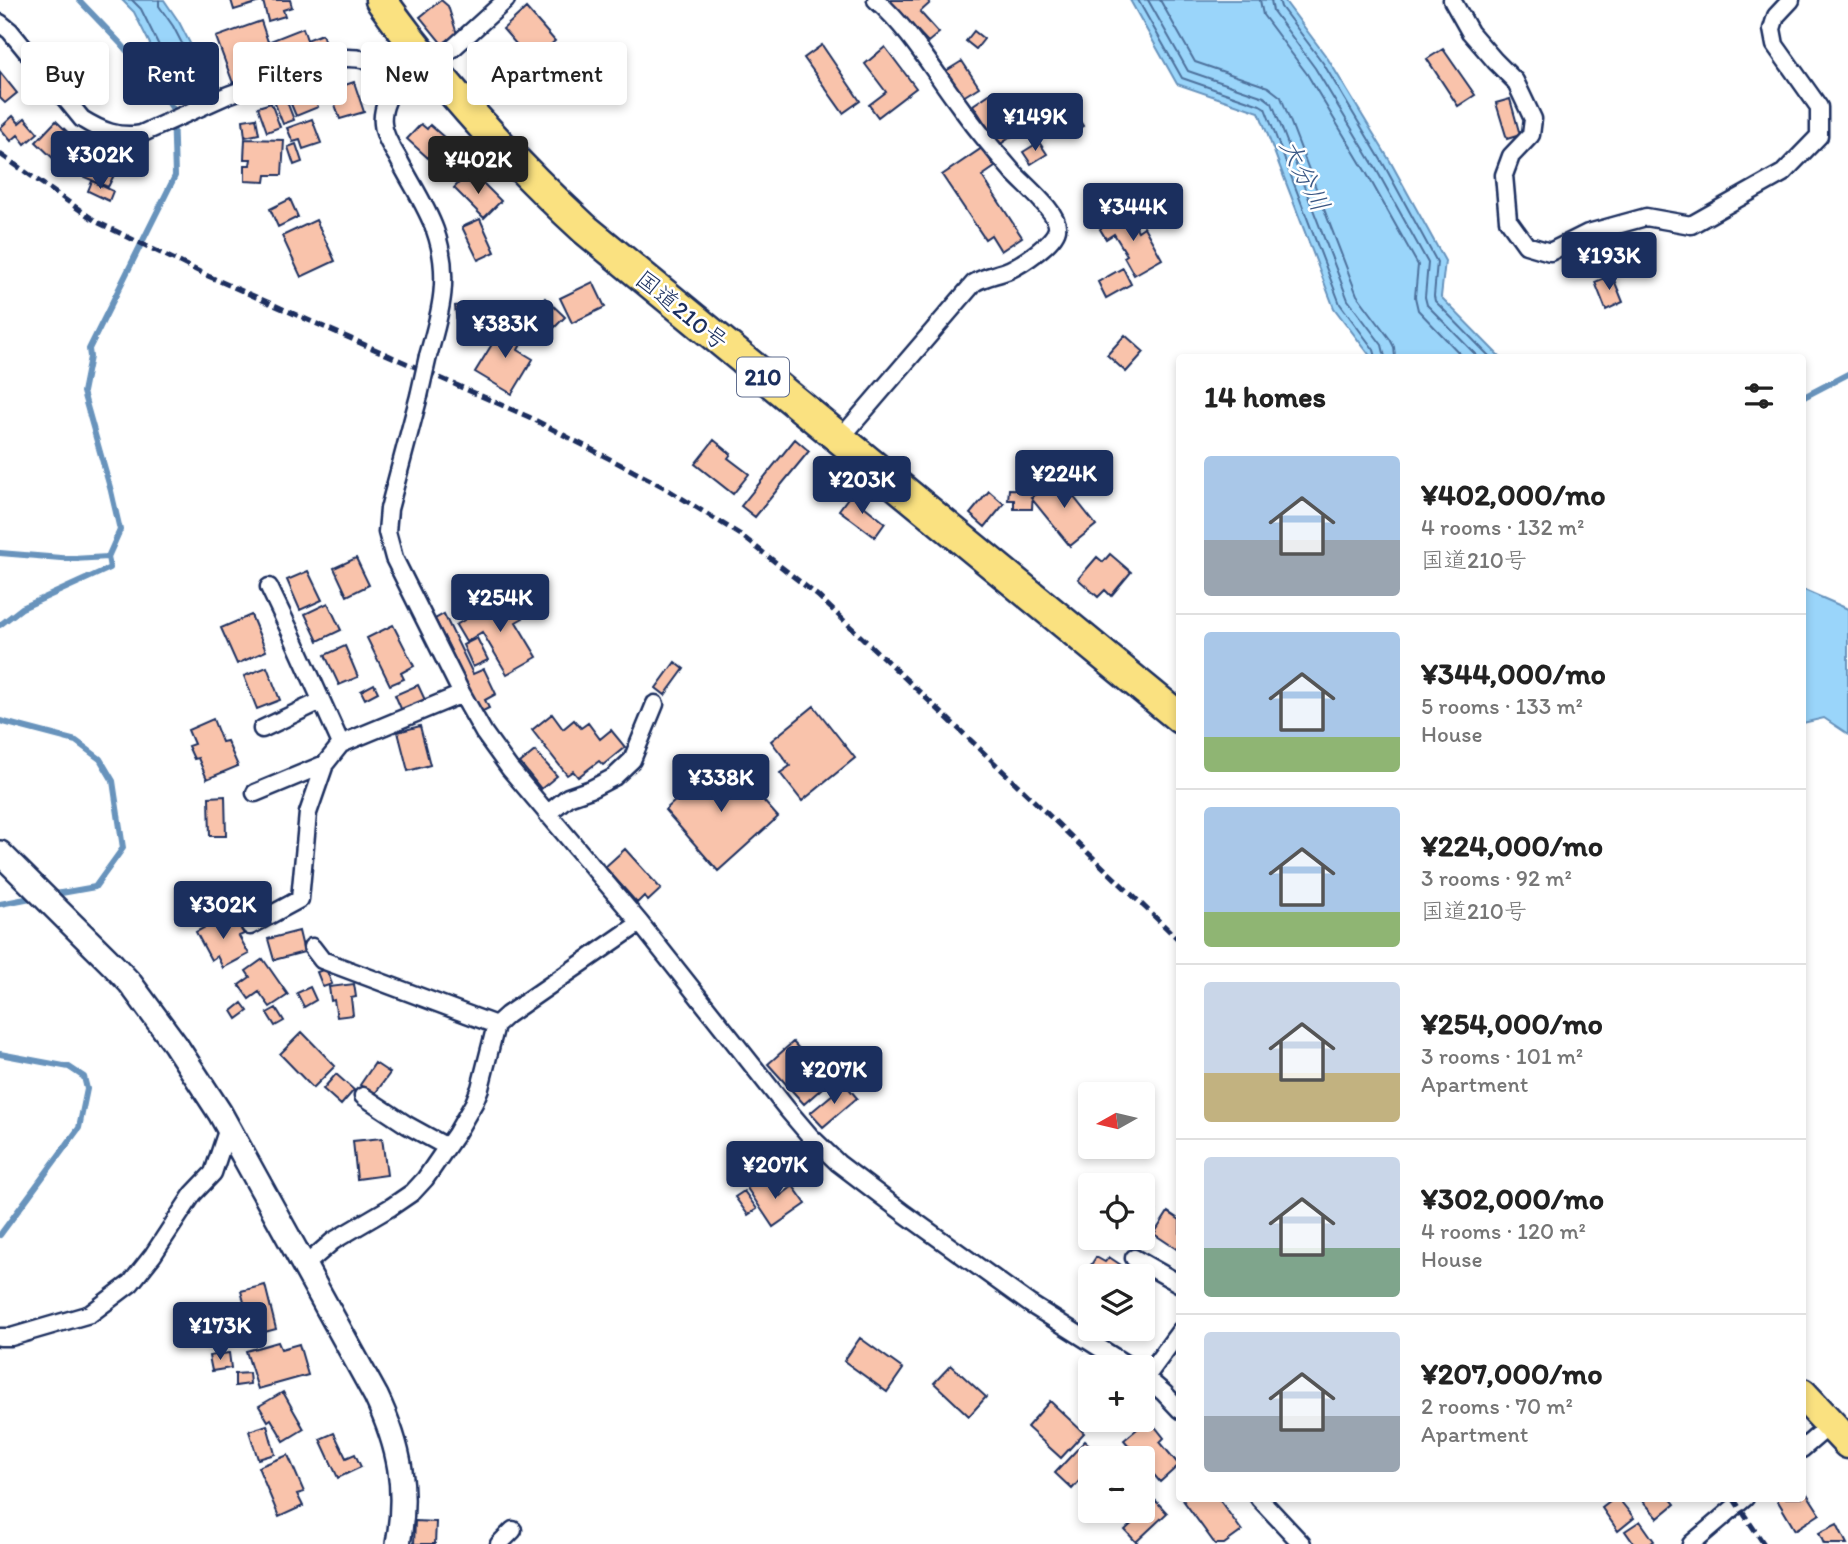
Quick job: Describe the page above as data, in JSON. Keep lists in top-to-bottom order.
{
  "streets": {
    "highway": ["国道210号", "210"]
  },
  "water": ["大分川"],
  "north": "left",
  "page": {
    "chip": [
      "Buy",
      "Rent",
      "Filters",
      "New",
      "Apartment"
    ],
    "price": [
      "¥149K",
      "¥302K",
      "¥402K",
      "¥344K",
      "¥193K",
      "¥383K",
      "¥224K",
      "¥203K",
      "¥254K",
      "¥338K",
      "¥302K",
      "¥207K",
      "¥207K",
      "¥173K"
    ],
    "heading": "14 homes",
    "list": [
      {
        "name": "¥402,000/mo",
        "note": "4 rooms · 132 m² · 国道210号"
      },
      {
        "name": "¥344,000/mo",
        "note": "5 rooms · 133 m² · House"
      },
      {
        "name": "¥224,000/mo",
        "note": "3 rooms · 92 m² · 国道210号"
      },
      {
        "name": "¥254,000/mo",
        "note": "3 rooms · 101 m² · Apartment"
      },
      {
        "name": "¥302,000/mo",
        "note": "4 rooms · 120 m² · House"
      },
      {
        "name": "¥207,000/mo",
        "note": "2 rooms · 70 m² · Apartment"
      }
    ],
    "map_buttons": ["+", "−"]
  }
}
